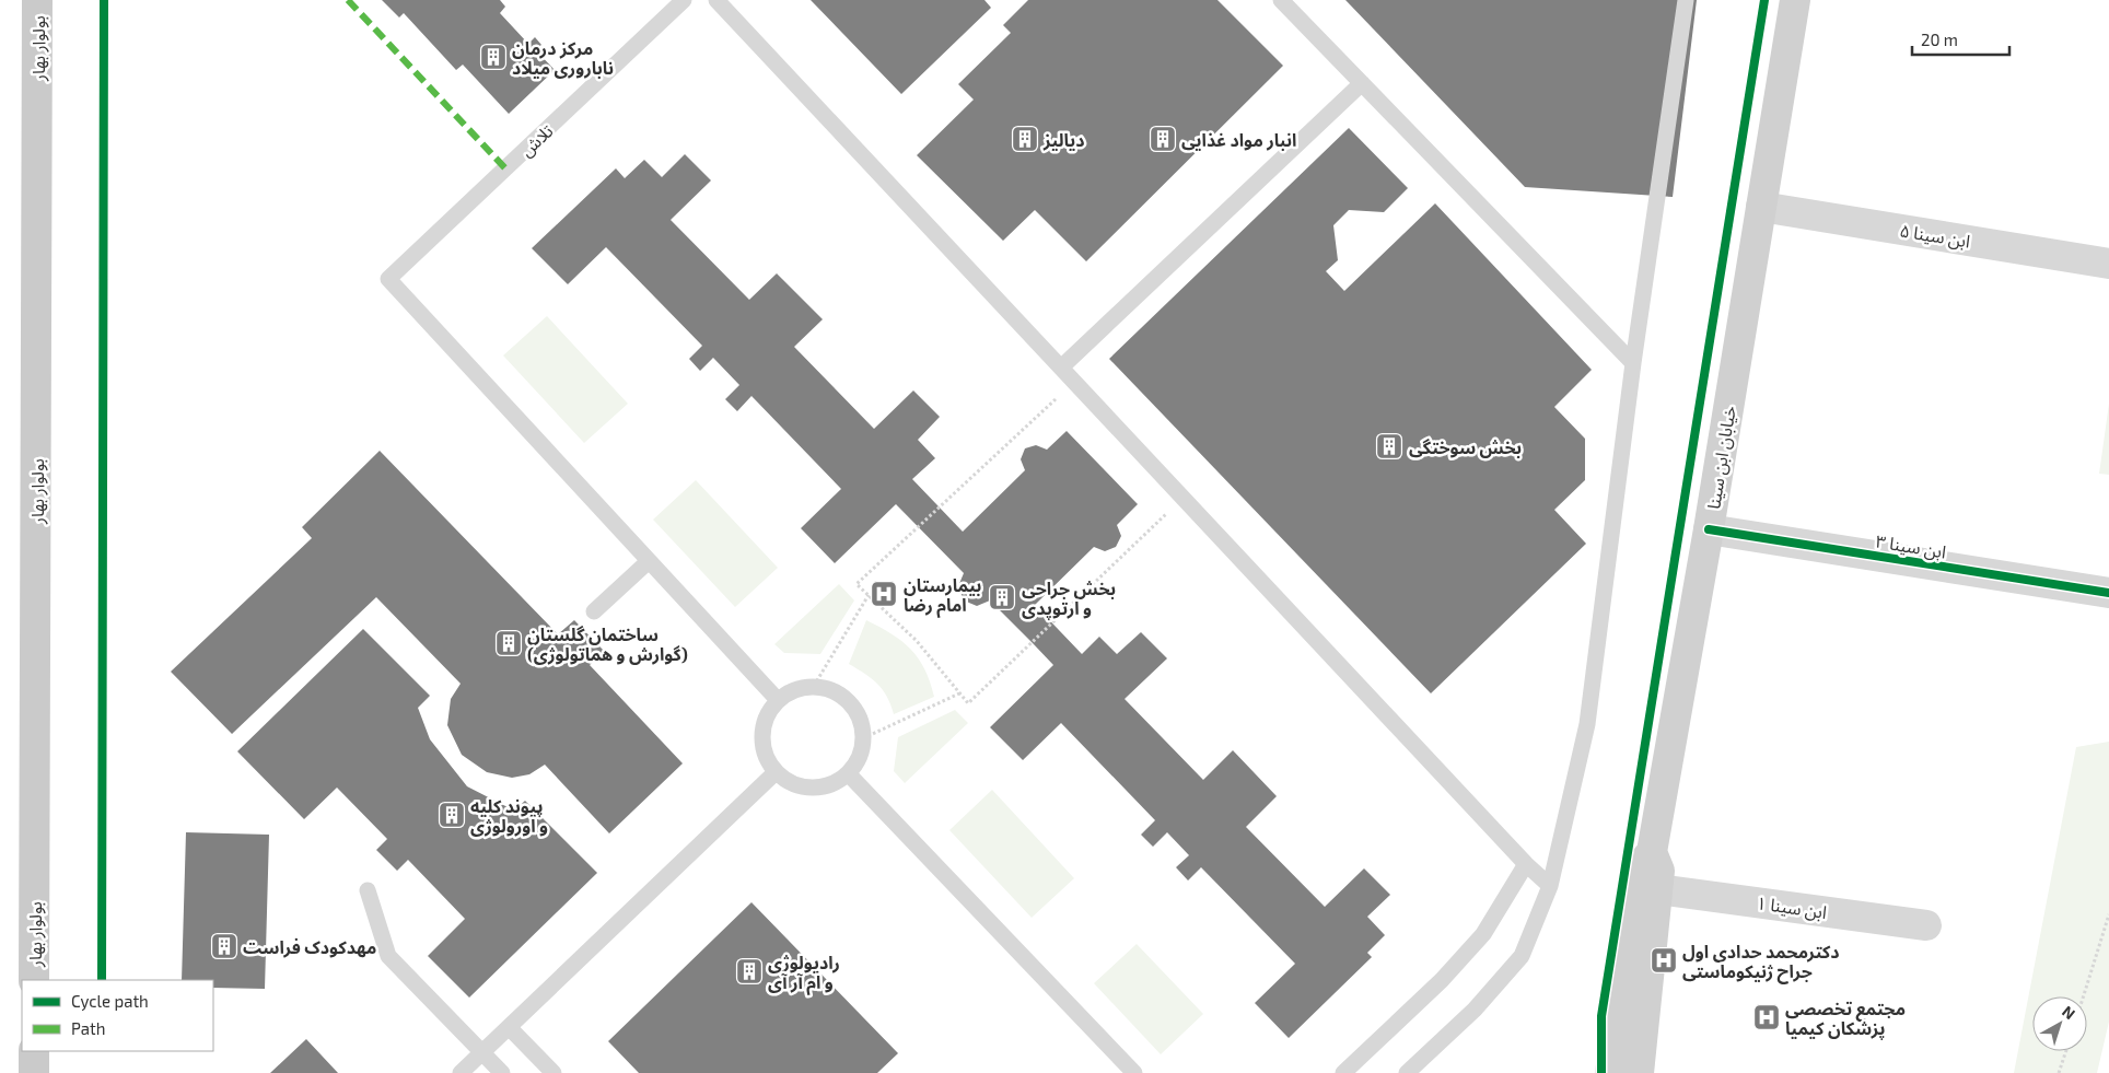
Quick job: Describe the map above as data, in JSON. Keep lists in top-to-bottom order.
{
  "streets": {
    "main road": ["بولوار بهار", "خیابان ابن سینا"],
    "street": ["ابن سینا ۵", "ابن سینا ۳", "ابن سینا ۱"],
    "lane": ["تلاش"]
  },
  "crossings": [
    ["ابن سینا ۵", "خیابان ابن سینا"],
    ["خیابان ابن سینا", "ابن سینا ۳"],
    ["خیابان ابن سینا", "ابن سینا ۱"]
  ],
  "places": {
    "building": [
      "مرکز درمان ناباروری میلاد",
      "دیالیز",
      "انبار مواد غذایی",
      "بخش سوختگی",
      "بخش جراحی و ارتوپدی",
      "ساختمان گلستان (گوارش و هماتولوژی)",
      "پیوند کلیه و اورولوژی",
      "مهدکودک فراست",
      "رادیولوژی و ام آر آی"
    ],
    "hospital": ["بیمارستان امام رضا", "دکترمحمد حدادی اول جراح ژنیکوماستی", "مجتمع تخصصی پزشکان کیمیا"]
  },
  "legend": ["Cycle path", "Path"],
  "scale_bar": "20 m",
  "north": "top right"
}
